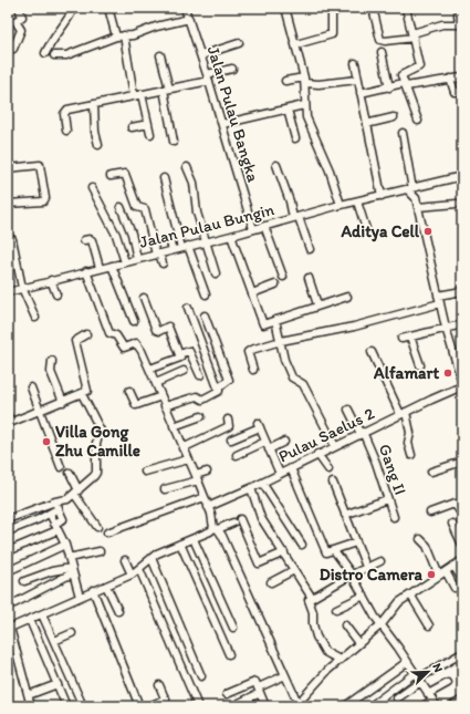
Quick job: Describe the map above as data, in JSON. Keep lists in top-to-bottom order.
{
  "streets": {
    "street": [
      "Jalan Pulau Bangka",
      "Jalan Pulau Bungin",
      "Pulau Saelus 2",
      "Gang II"
    ]
  },
  "crossings": [
    ["Jalan Pulau Bangka", "Jalan Pulau Bungin"],
    ["Pulau Saelus 2", "Gang II"]
  ],
  "places": [
    "Aditya Cell",
    "Alfamart",
    "Villa Gong Zhu Camille",
    "Distro Camera"
  ],
  "north": "top right"
}
